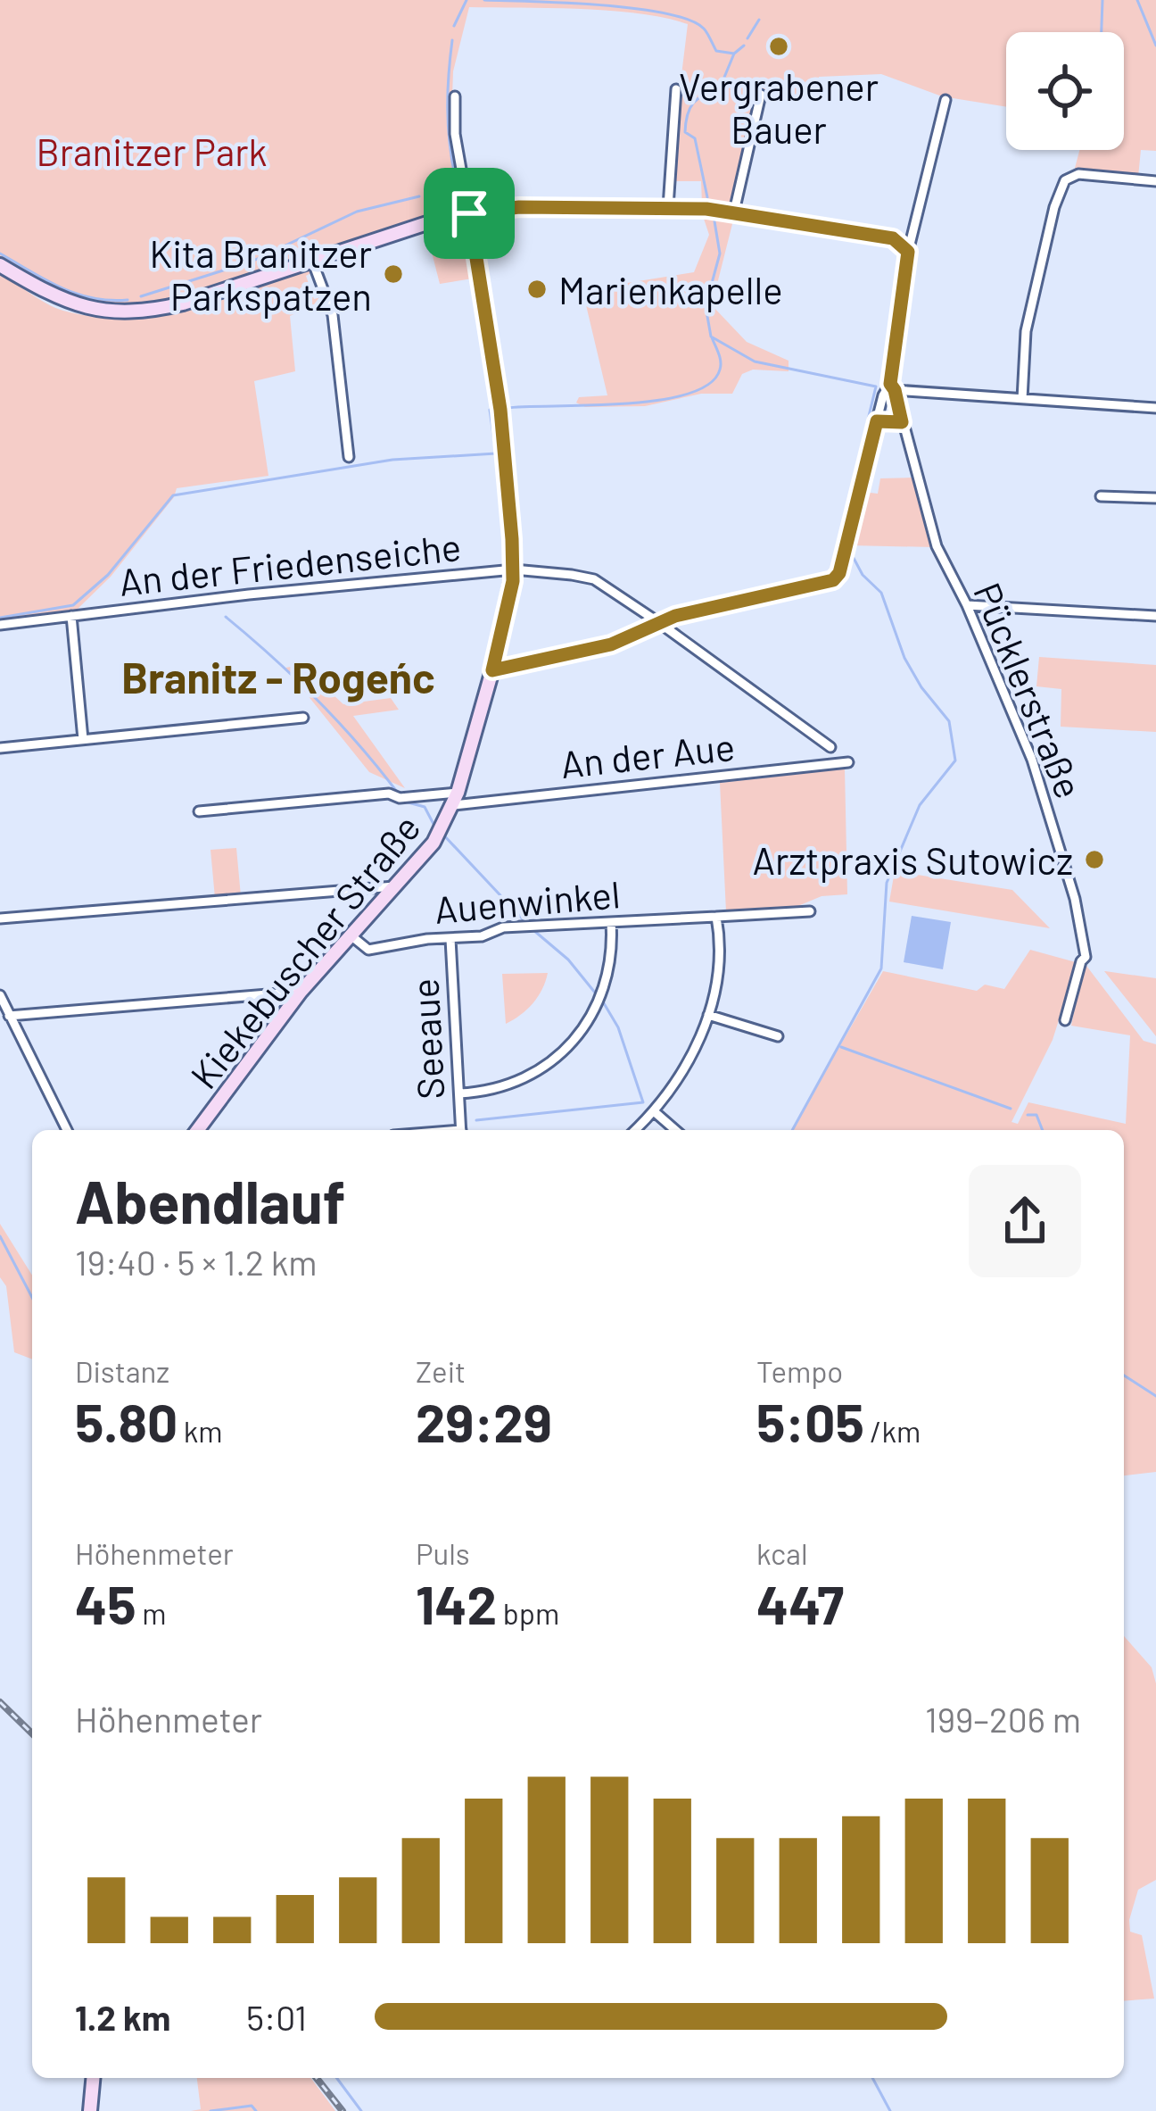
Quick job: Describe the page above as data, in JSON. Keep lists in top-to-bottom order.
{
  "streets": {
    "street": [
      "An der Friedenseiche",
      "Pücklerstraße",
      "An der Aue",
      "Auenwinkel",
      "Kiekebuscher Straße",
      "Seeaue"
    ]
  },
  "crossings": [
    ["An der Friedenseiche", "Kiekebuscher Straße"],
    ["An der Aue", "Kiekebuscher Straße"],
    ["Auenwinkel", "Kiekebuscher Straße"],
    ["Auenwinkel", "Seeaue"]
  ],
  "districts": ["Branitz - Rogeńc"],
  "parks": ["Branitzer Park"],
  "places": [
    "Vergrabener Bauer",
    "Kita Branitzer Parkspatzen",
    "Marienkapelle",
    "Arztpraxis Sutowicz"
  ],
  "page": {
    "heading": ["Abendlauf", "19:40 · 5 × 1.2 km"],
    "stats": [
      ["Distanz", "5.80 km"],
      ["Zeit", "29:29"],
      ["Tempo", "5:05 /km"],
      ["Höhenmeter", "45 m"],
      ["Puls", "142 bpm"],
      ["kcal", "447"]
    ],
    "chart": ["Höhenmeter", "199–206 m"],
    "list": [
      {
        "name": "1.2 km",
        "note": "5:01"
      }
    ]
  }
}
